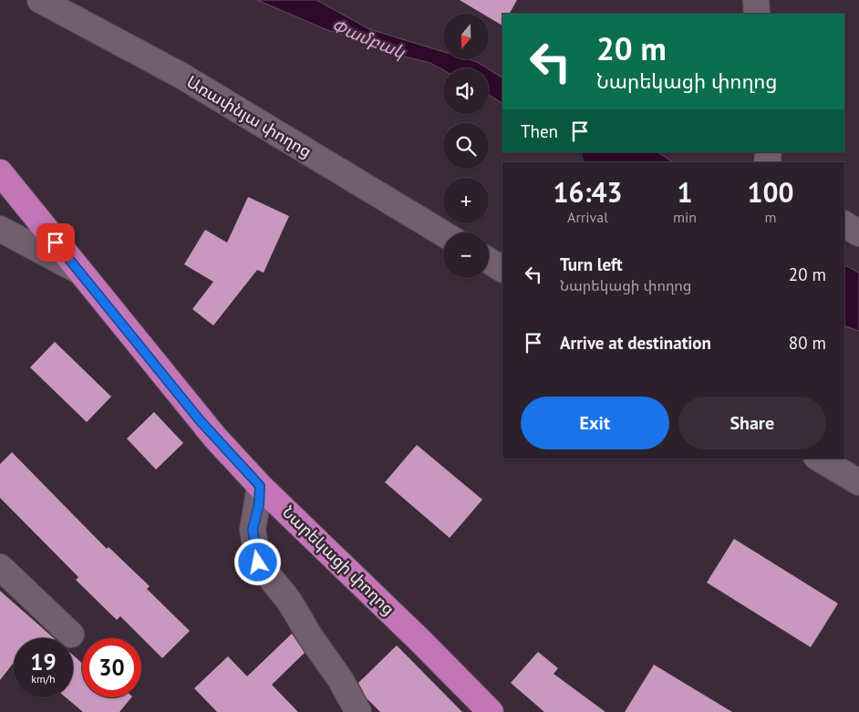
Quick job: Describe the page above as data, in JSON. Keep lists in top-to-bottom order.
{
  "streets": {
    "highway": ["Նարեկացի փողոց"],
    "street": ["Առափնյա փողոց"]
  },
  "water": ["Փամբակ"],
  "north": "bottom",
  "page": {
    "map_buttons": ["+", "−"],
    "turn": ["20 m", "Նարեկացի փողոց"],
    "then": "Then",
    "eta": [
      "16:43",
      "Arrival",
      "1",
      "min",
      "100",
      "m"
    ],
    "list": [
      {
        "name": "Turn left",
        "note": "Նարեկացի փողոց",
        "value": "20 m"
      },
      {
        "name": "Arrive at destination",
        "value": "80 m"
      }
    ],
    "buttons": ["Exit", "Share"],
    "speed": "19 km/h",
    "limit": "30"
  }
}
